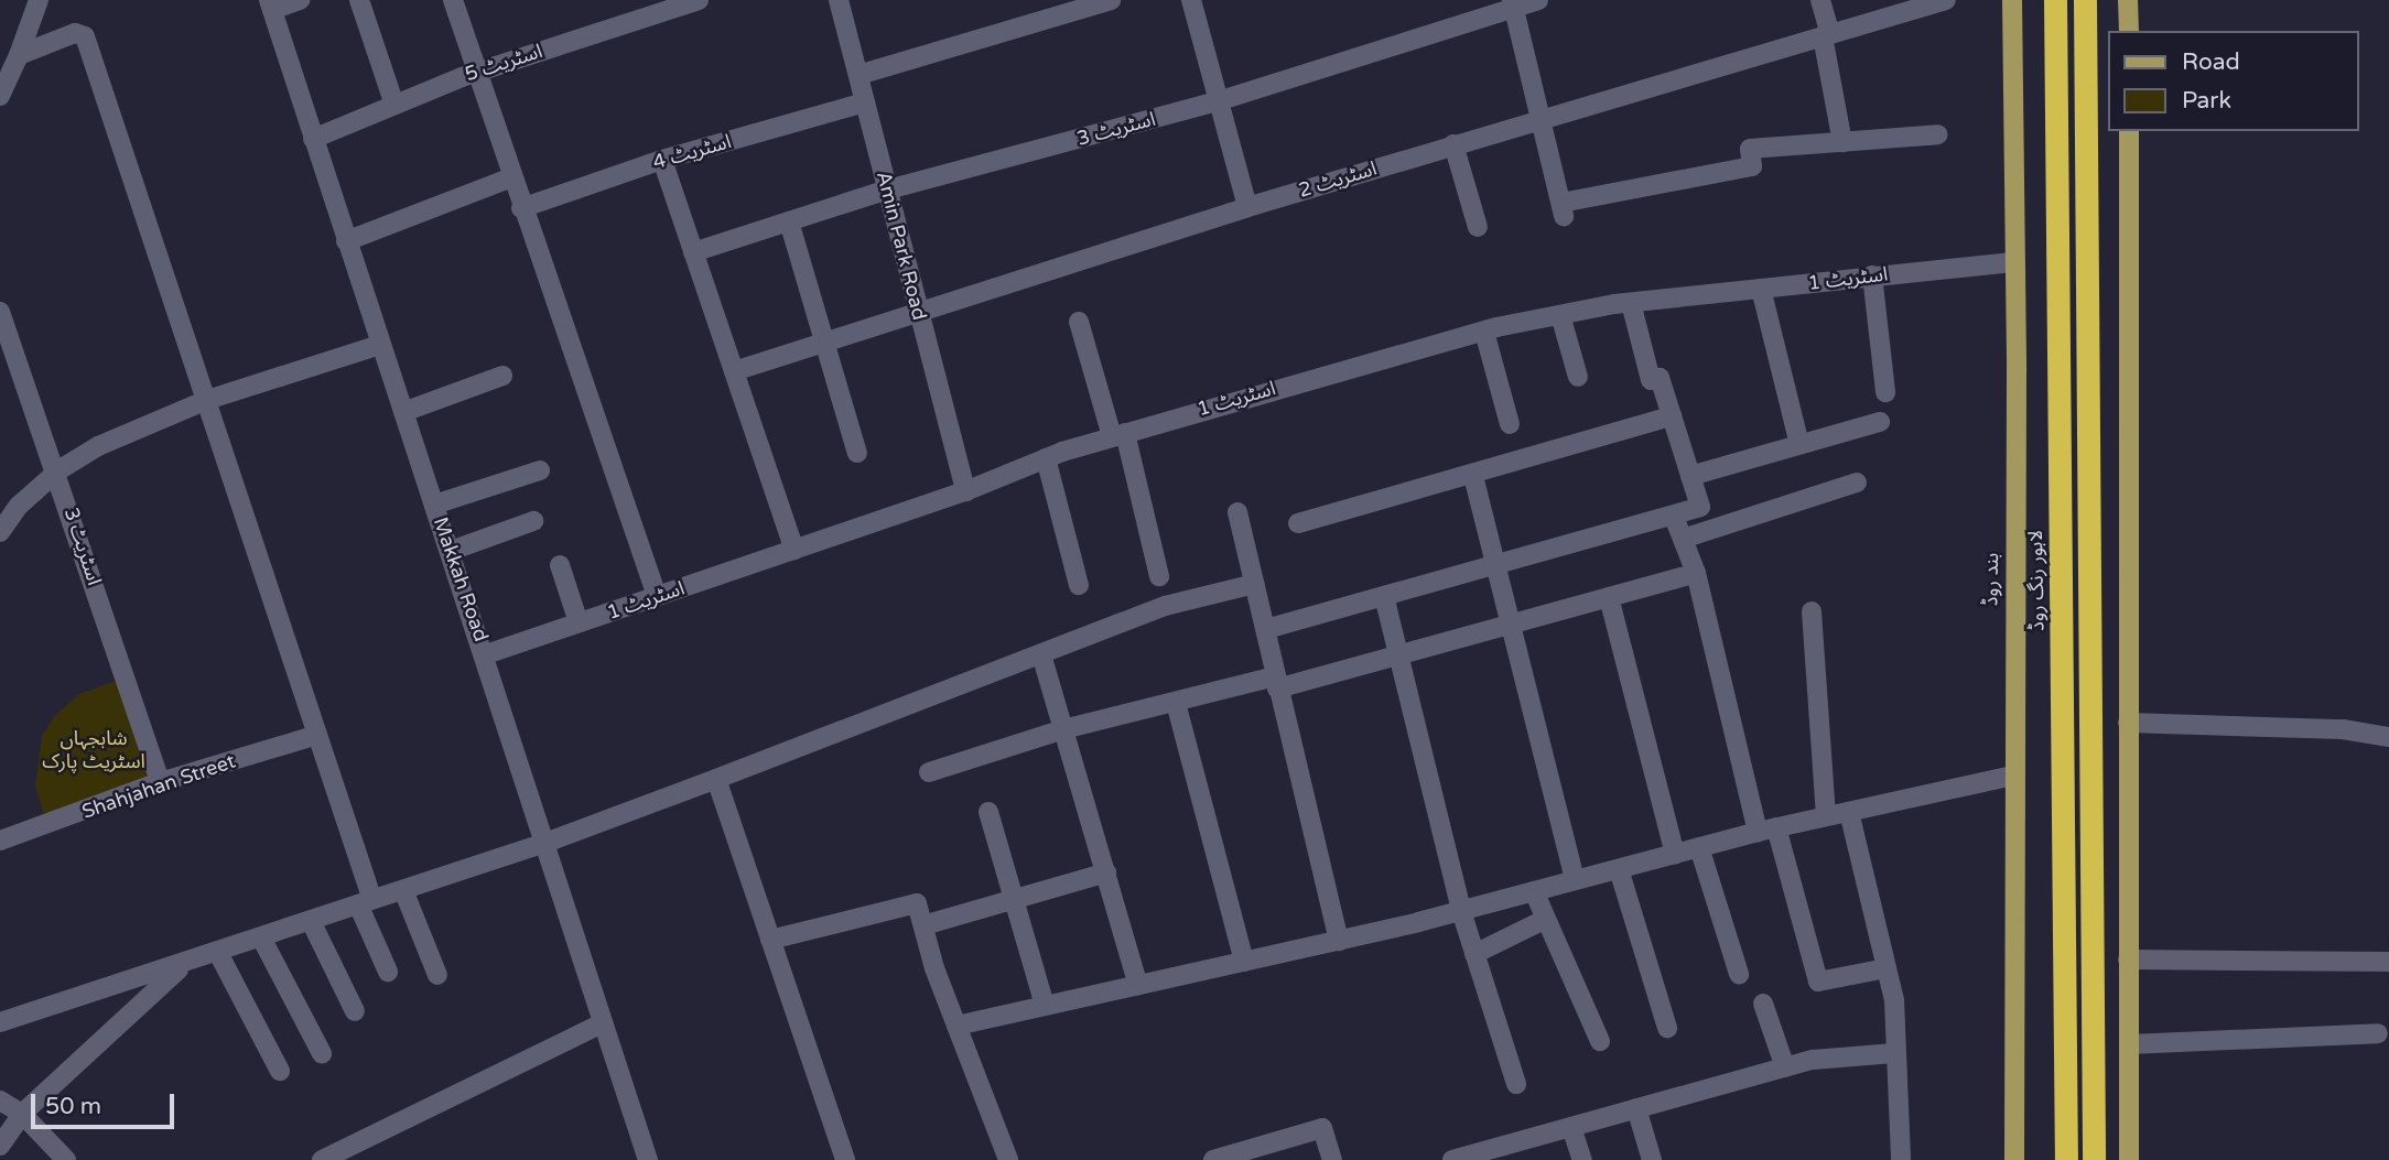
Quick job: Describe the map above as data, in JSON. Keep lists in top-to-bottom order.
{
  "streets": {
    "highway": ["لاہور رنگ روڈ"],
    "main road": ["بند روڈ"],
    "street": [
      "اسٹریٹ 5",
      "اسٹریٹ 3",
      "اسٹریٹ 4",
      "اسٹریٹ 2",
      "Amin Park Road",
      "اسٹریٹ 1",
      "Makkah Road",
      "Shahjahan Street"
    ]
  },
  "crossings": [
    ["اسٹریٹ 5", "Makkah Road"],
    ["اسٹریٹ 3", "Amin Park Road"],
    ["اسٹریٹ 3", "Shahjahan Street"],
    ["اسٹریٹ 4", "Amin Park Road"],
    ["اسٹریٹ 2", "Amin Park Road"],
    ["Amin Park Road", "اسٹریٹ 1"],
    ["اسٹریٹ 1", "Makkah Road"],
    ["اسٹریٹ 1", "بند روڈ"]
  ],
  "parks": ["شاہجہاں اسٹریٹ پارک"],
  "legend": ["Road", "Park"],
  "scale_bar": "50 m"
}
